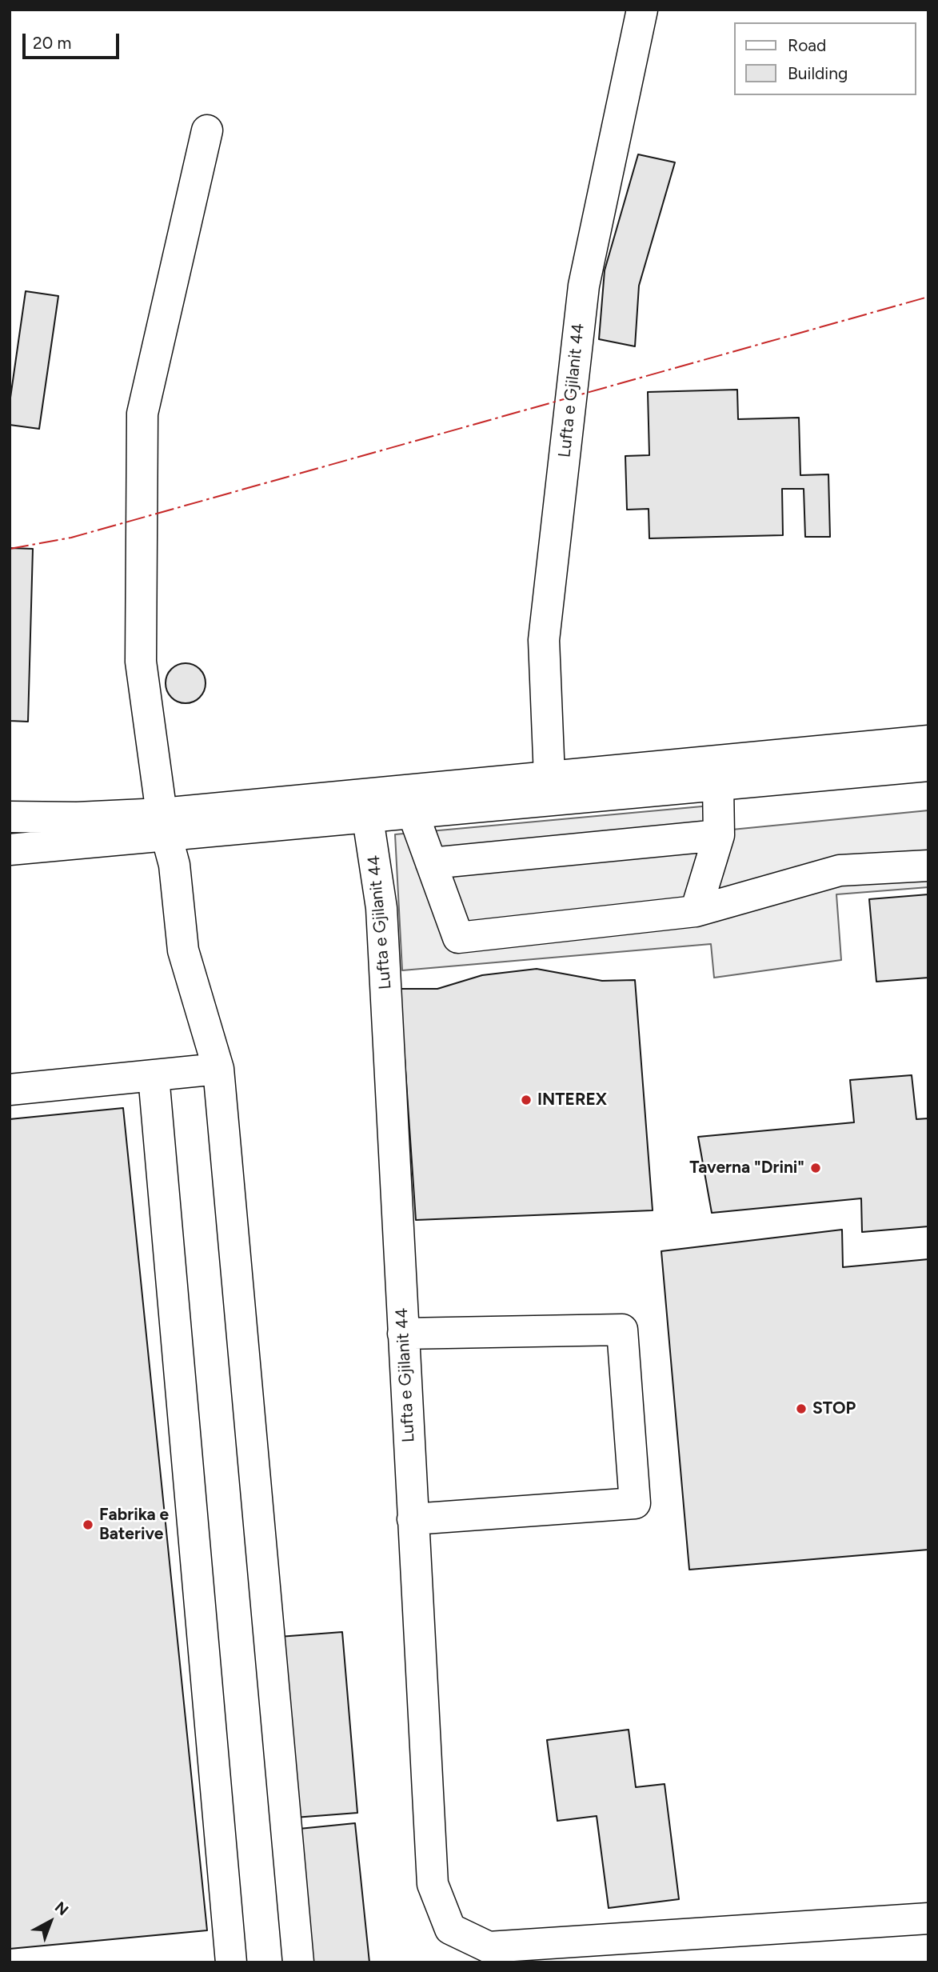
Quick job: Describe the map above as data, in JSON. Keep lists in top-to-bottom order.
{
  "streets": {
    "main road": ["Lufta e Gjilanit 44"]
  },
  "places": [
    "INTEREX",
    "Taverna \"Drini\"",
    "STOP",
    "Fabrika e Baterive"
  ],
  "legend": ["Road", "Building"],
  "scale_bar": "20 m",
  "north": "top right"
}
